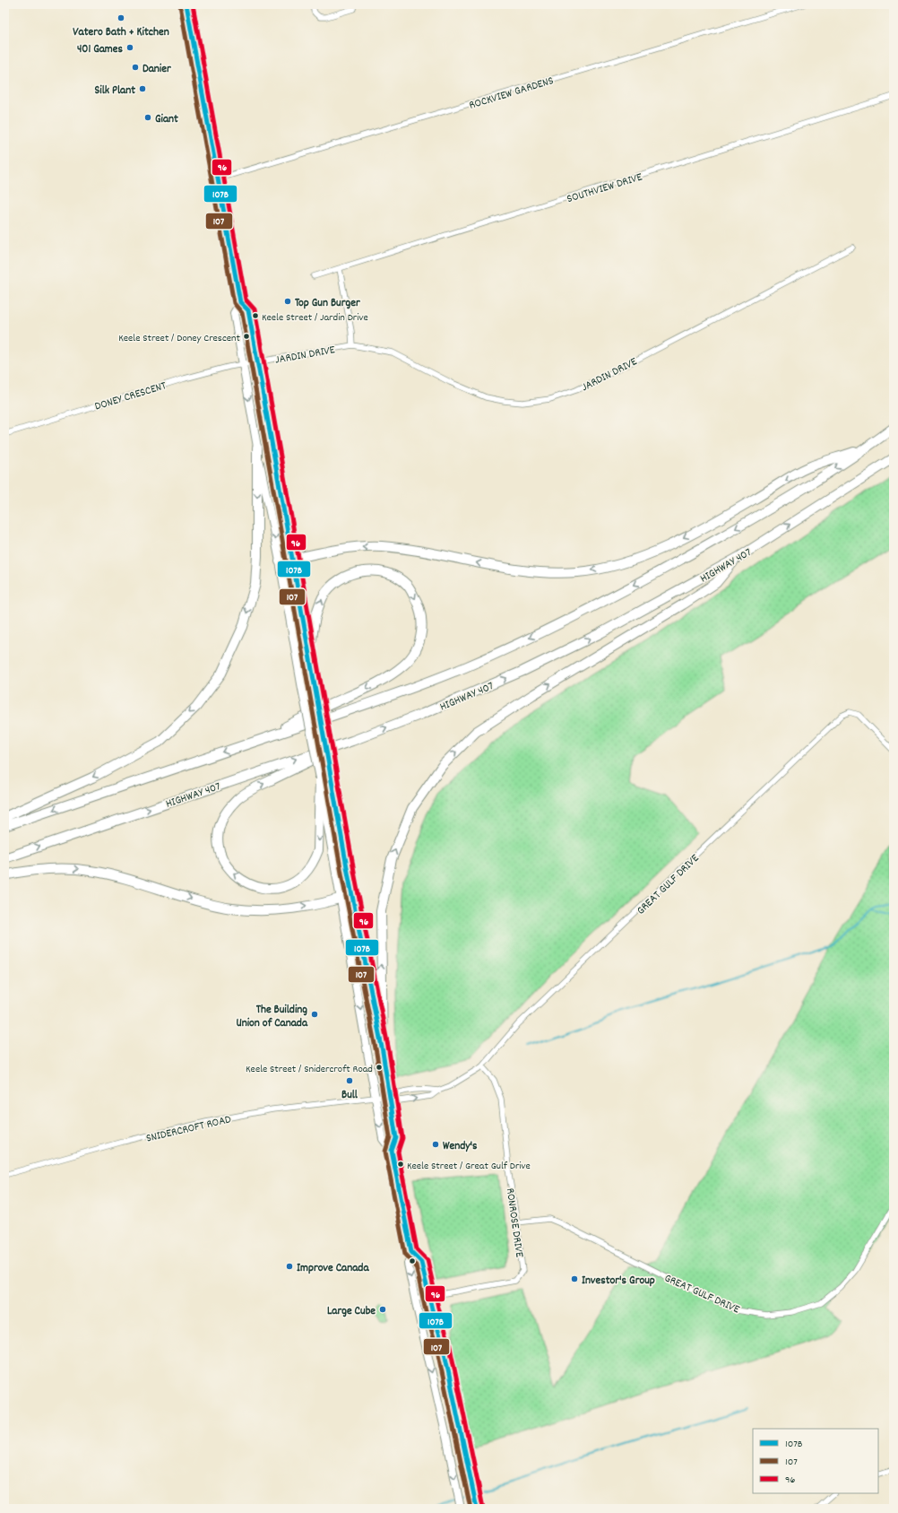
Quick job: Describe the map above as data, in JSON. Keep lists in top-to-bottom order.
{
  "streets": {
    "highway": ["HIGHWAY 407"],
    "street": [
      "ROCKVIEW GARDENS",
      "SOUTHVIEW DRIVE",
      "JARDIN DRIVE",
      "DONEY CRESCENT",
      "GREAT GULF DRIVE",
      "SNIDERCROFT ROAD",
      "RONROSE DRIVE"
    ]
  },
  "crossings": [
    ["JARDIN DRIVE", "DONEY CRESCENT"],
    ["GREAT GULF DRIVE", "SNIDERCROFT ROAD"],
    ["GREAT GULF DRIVE", "RONROSE DRIVE"]
  ],
  "places": [
    "Vatero Bath + Kitchen",
    "401 Games",
    "Danier",
    "Silk Plant",
    "Giant",
    "Top Gun Burger",
    "Keele Street / Jardin Drive",
    "Keele Street / Doney Crescent",
    "The Building Union of Canada",
    "Keele Street / Snidercroft Road",
    "Bull",
    "Wendy's",
    "Keele Street / Great Gulf Drive",
    "Improve Canada",
    "Investor's Group",
    "Large Cube"
  ],
  "lines": ["transit line 107B", "transit line 96", "transit line 107"],
  "legend": ["107B", "107", "96"]
}
